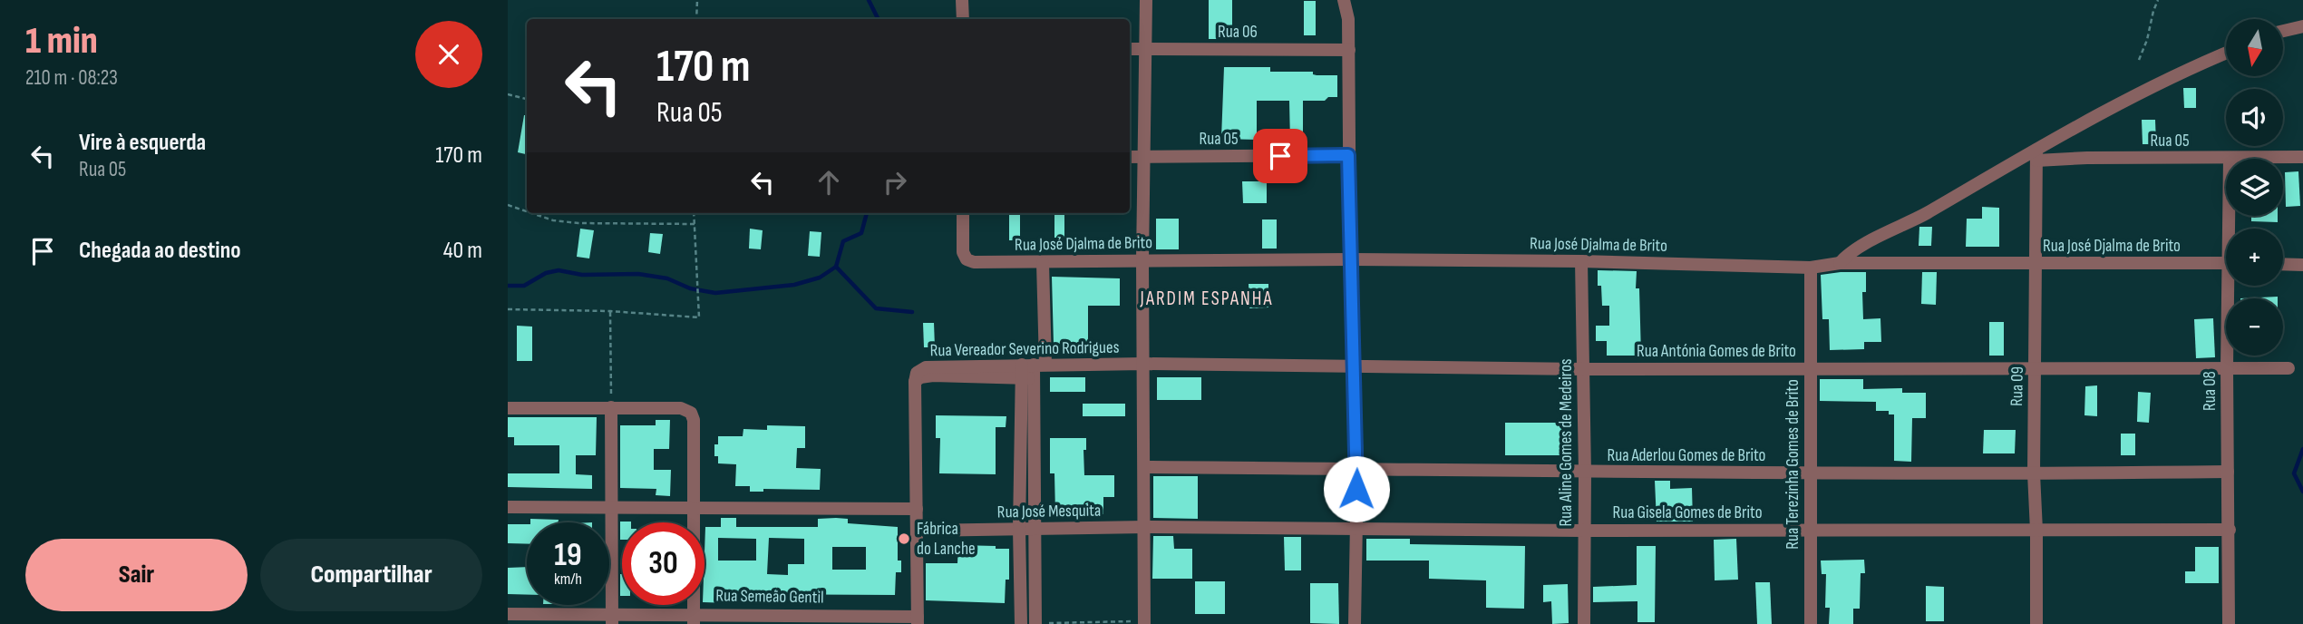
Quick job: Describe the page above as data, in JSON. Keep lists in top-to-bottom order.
{
  "streets": {
    "street": [
      "Rua 06",
      "Rua 05",
      "Rua José Djalma de Brito",
      "Rua Vereador Severino Rodrigues",
      "Rua Antónia Gomes de Brito",
      "Rua 09",
      "Rua 08",
      "Rua Aline Gomes de Medeiros",
      "Rua Aderlou Gomes de Brito",
      "Rua Terezinha Gomes de Brito",
      "Rua José Mesquita",
      "Rua Gisela Gomes de Brito",
      "Rua Semeão Gentil"
    ]
  },
  "crossings": [
    ["Rua 05", "Rua 09"],
    ["Rua 05", "Rua 08"],
    ["Rua José Djalma de Brito", "Rua 09"],
    ["Rua José Djalma de Brito", "Rua Aline Gomes de Medeiros"],
    ["Rua José Djalma de Brito", "Rua Terezinha Gomes de Brito"],
    ["Rua Vereador Severino Rodrigues", "Rua Antónia Gomes de Brito"],
    ["Rua Vereador Severino Rodrigues", "Rua José Mesquita"],
    ["Rua Vereador Severino Rodrigues", "Rua Semeão Gentil"],
    ["Rua Antónia Gomes de Brito", "Rua 09"],
    ["Rua Antónia Gomes de Brito", "Rua 08"],
    ["Rua Antónia Gomes de Brito", "Rua Aline Gomes de Medeiros"],
    ["Rua Antónia Gomes de Brito", "Rua Terezinha Gomes de Brito"],
    ["Rua 09", "Rua Aderlou Gomes de Brito"],
    ["Rua 09", "Rua Gisela Gomes de Brito"],
    ["Rua 08", "Rua Aderlou Gomes de Brito"],
    ["Rua 08", "Rua Gisela Gomes de Brito"],
    ["Rua Aline Gomes de Medeiros", "Rua Aderlou Gomes de Brito"],
    ["Rua Aline Gomes de Medeiros", "Rua Gisela Gomes de Brito"],
    ["Rua Aderlou Gomes de Brito", "Rua Terezinha Gomes de Brito"],
    ["Rua Terezinha Gomes de Brito", "Rua Gisela Gomes de Brito"],
    ["Rua José Mesquita", "Rua Gisela Gomes de Brito"]
  ],
  "districts": ["JARDIM ESPANHA"],
  "places": ["Fábrica do Lanche"],
  "north": "bottom",
  "page": {
    "heading": ["1 min", "210 m · 08:23"],
    "map_buttons": ["+", "−"],
    "turn": ["170 m", "Rua 05"],
    "list": [
      {
        "name": "Vire à esquerda",
        "note": "Rua 05",
        "value": "170 m"
      },
      {
        "name": "Chegada ao destino",
        "value": "40 m"
      }
    ],
    "speed": "19 km/h",
    "limit": "30",
    "buttons": ["Sair", "Compartilhar"]
  }
}
